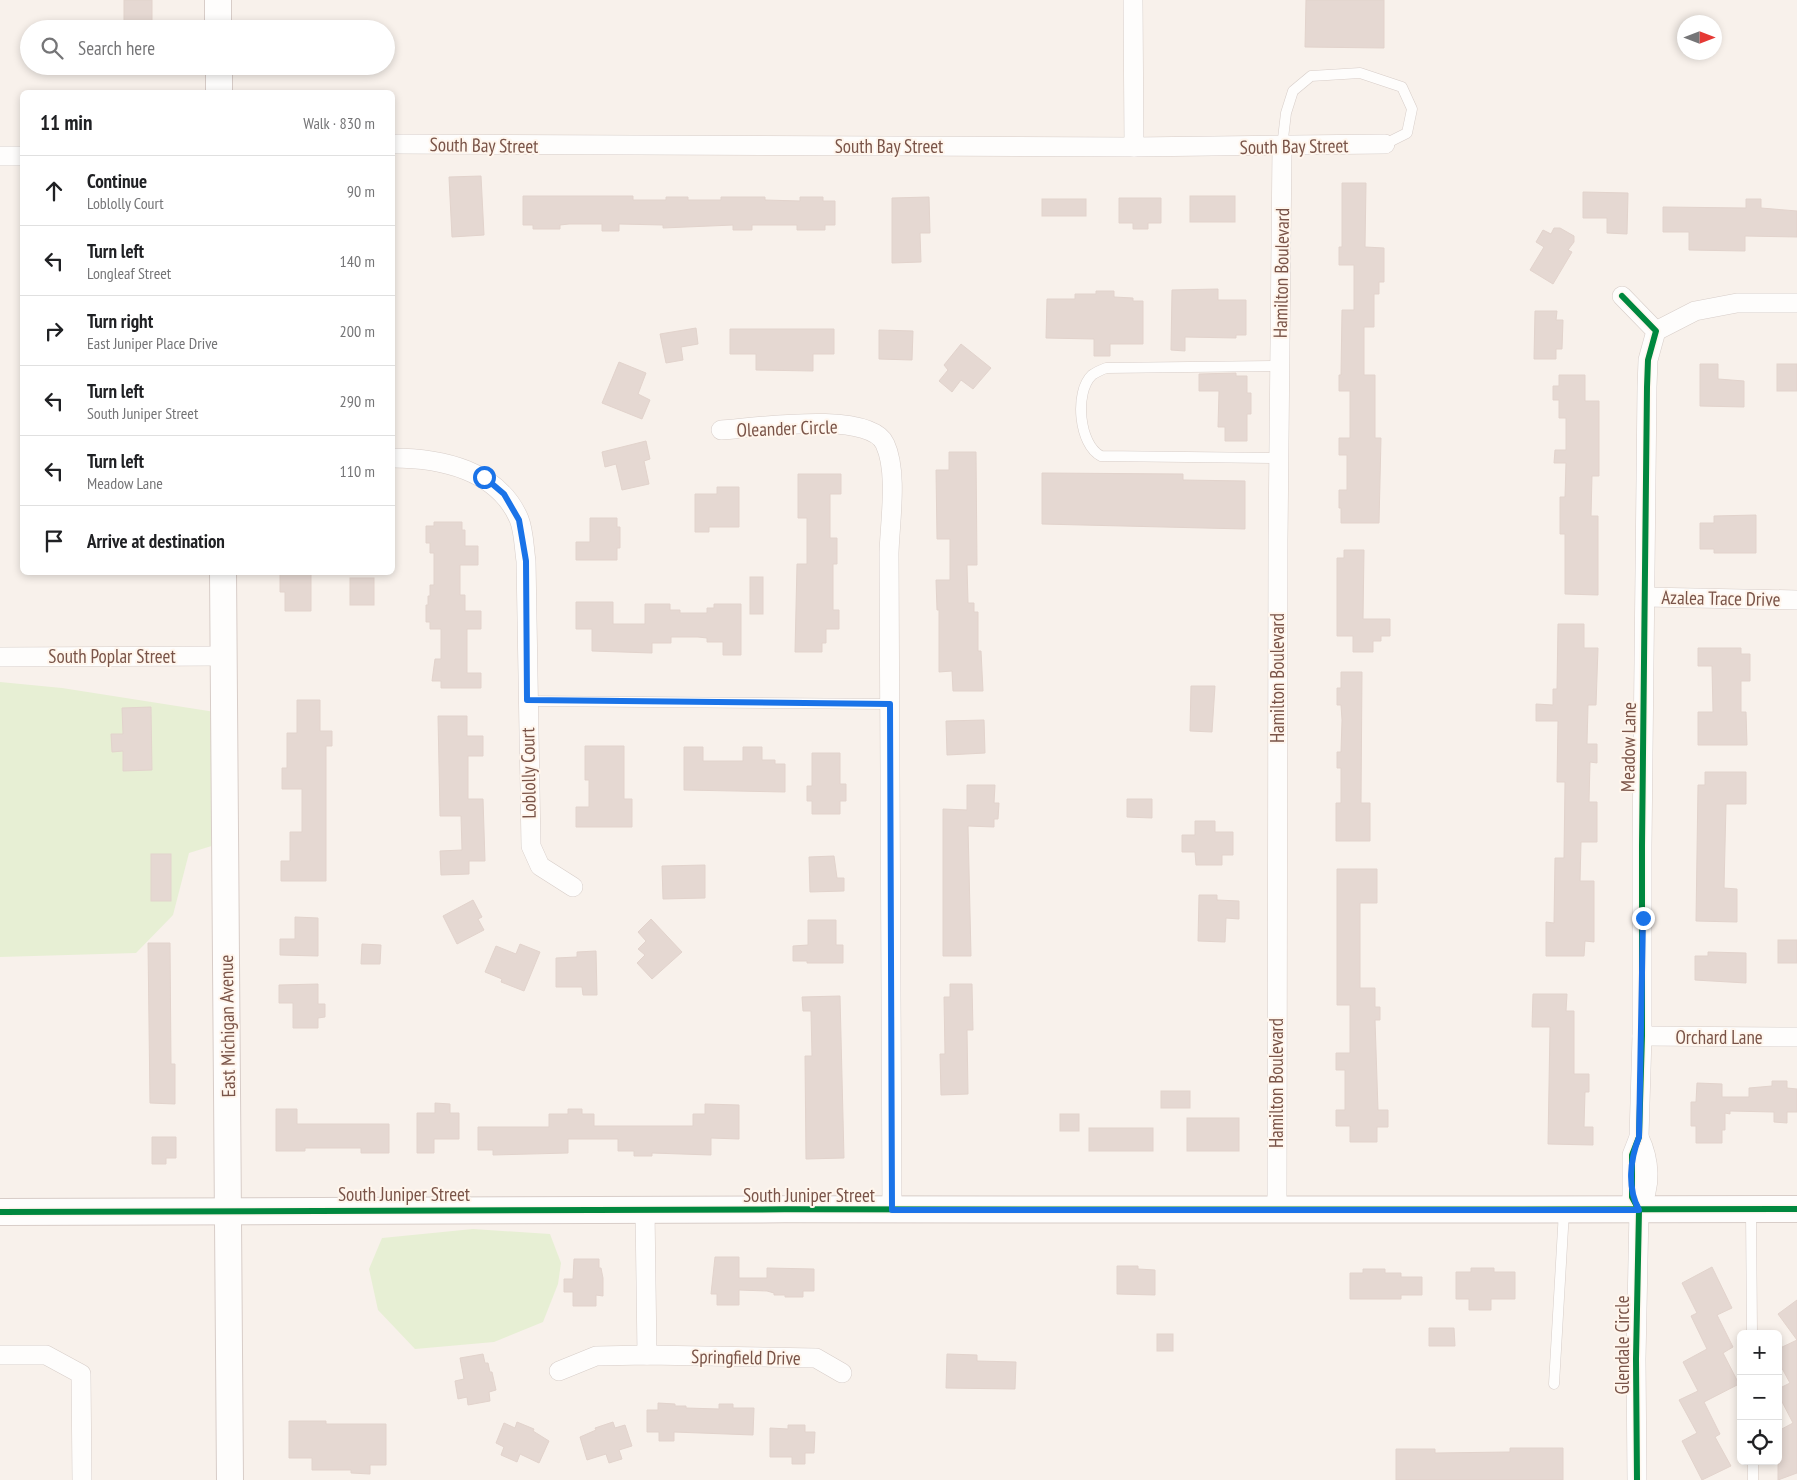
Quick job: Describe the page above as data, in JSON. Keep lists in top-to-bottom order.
{
  "streets": {
    "street": [
      "South Bay Street",
      "Hamilton Boulevard",
      "Oleander Circle",
      "Azalea Trace Drive",
      "South Poplar Street",
      "Meadow Lane",
      "Loblolly Court",
      "East Michigan Avenue",
      "Orchard Lane",
      "South Juniper Street",
      "Glendale Circle",
      "Springfield Drive"
    ]
  },
  "crossings": [
    ["South Bay Street", "Hamilton Boulevard"],
    ["Hamilton Boulevard", "South Juniper Street"],
    ["Azalea Trace Drive", "Meadow Lane"],
    ["South Poplar Street", "East Michigan Avenue"],
    ["Meadow Lane", "Orchard Lane"],
    ["Meadow Lane", "South Juniper Street"],
    ["Meadow Lane", "Glendale Circle"],
    ["East Michigan Avenue", "South Juniper Street"],
    ["South Juniper Street", "Glendale Circle"]
  ],
  "north": "right",
  "page": {
    "search": "Search here",
    "heading": ["11 min", "Walk · 830 m"],
    "list": [
      ["Continue", "Loblolly Court", "90 m"],
      ["Turn left", "Longleaf Street", "140 m"],
      ["Turn right", "East Juniper Place Drive", "200 m"],
      ["Turn left", "South Juniper Street", "290 m"],
      ["Turn left", "Meadow Lane", "110 m"],
      "Arrive at destination"
    ],
    "map_buttons": ["+", "−"]
  }
}
